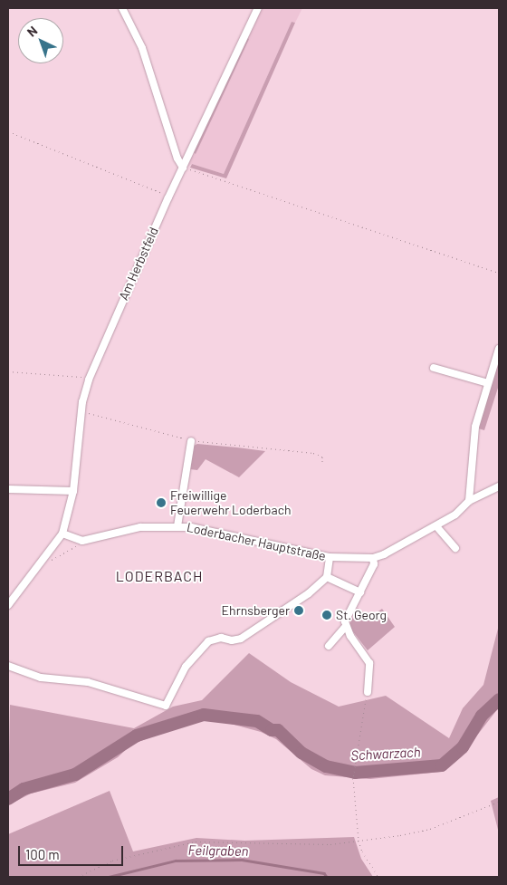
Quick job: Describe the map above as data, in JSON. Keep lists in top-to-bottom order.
{
  "streets": {
    "street": ["Am Herbstfeld", "Loderbacher Hauptstraße"]
  },
  "districts": ["LODERBACH"],
  "water": ["Schwarzach", "Feilgraben"],
  "places": ["Freiwillige Feuerwehr Loderbach", "Ehrnsberger", "St. Georg"],
  "scale_bar": "100 m",
  "north": "top left"
}
